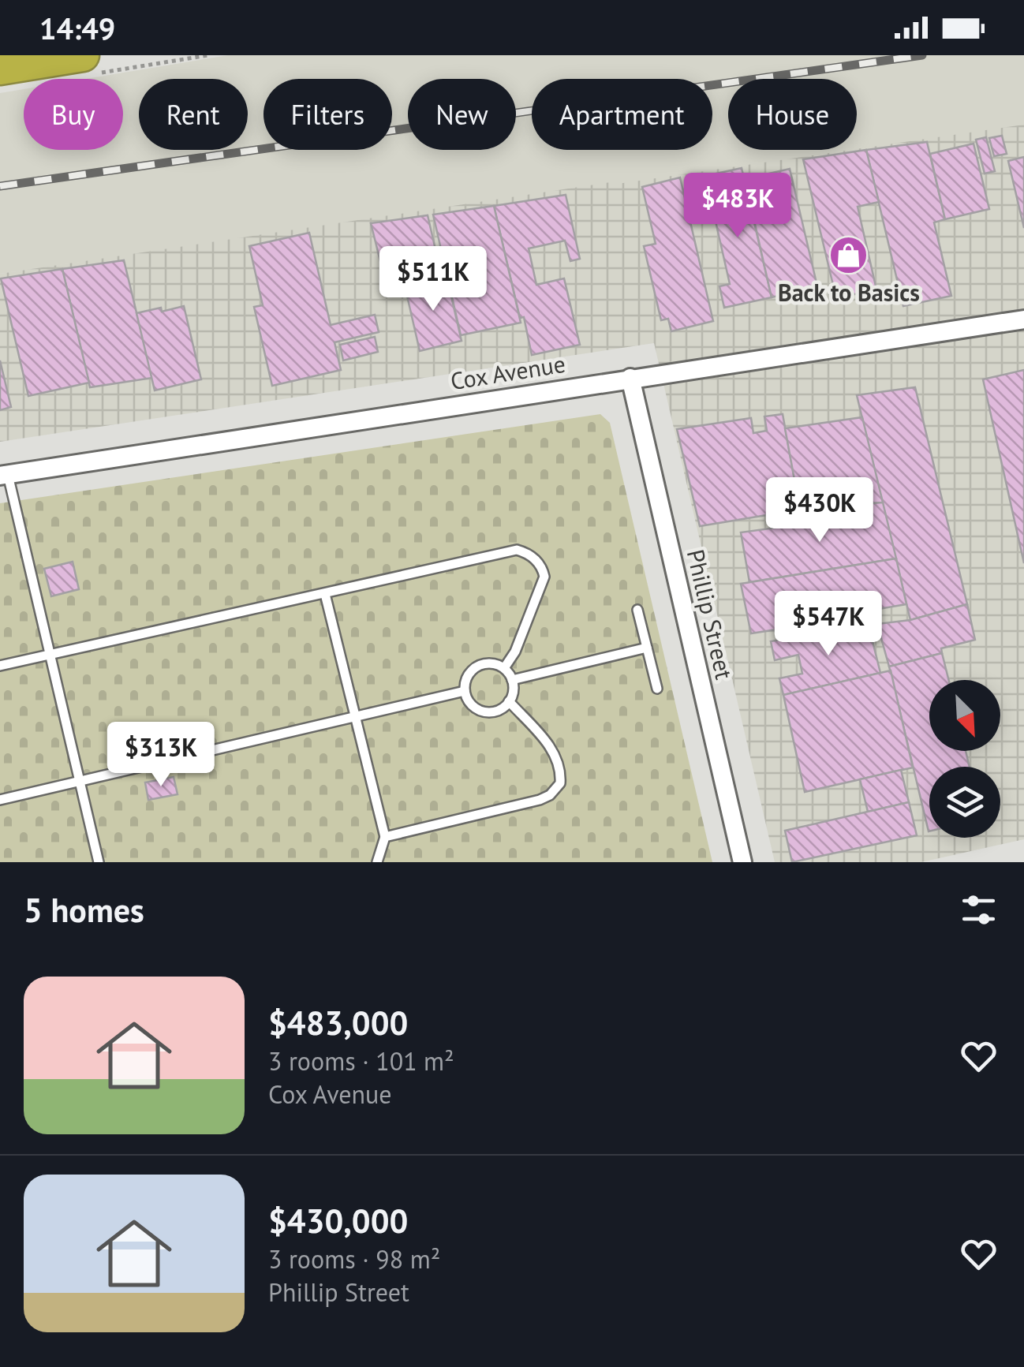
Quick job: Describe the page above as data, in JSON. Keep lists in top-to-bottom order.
{
  "streets": {
    "street": ["Cox Avenue", "Phillip Street"]
  },
  "crossings": [
    ["Cox Avenue", "Phillip Street"]
  ],
  "places": {
    "shop": ["Back to Basics"]
  },
  "north": "bottom right",
  "page": {
    "status": "14:49",
    "chip": [
      "Buy",
      "Rent",
      "Filters",
      "New",
      "Apartment",
      "House"
    ],
    "price": [
      "$483K",
      "$511K",
      "$430K",
      "$547K",
      "$313K"
    ],
    "heading": "5 homes",
    "list": [
      {
        "name": "$483,000",
        "note": "3 rooms · 101 m² · Cox Avenue"
      },
      {
        "name": "$430,000",
        "note": "3 rooms · 98 m² · Phillip Street"
      }
    ]
  }
}
